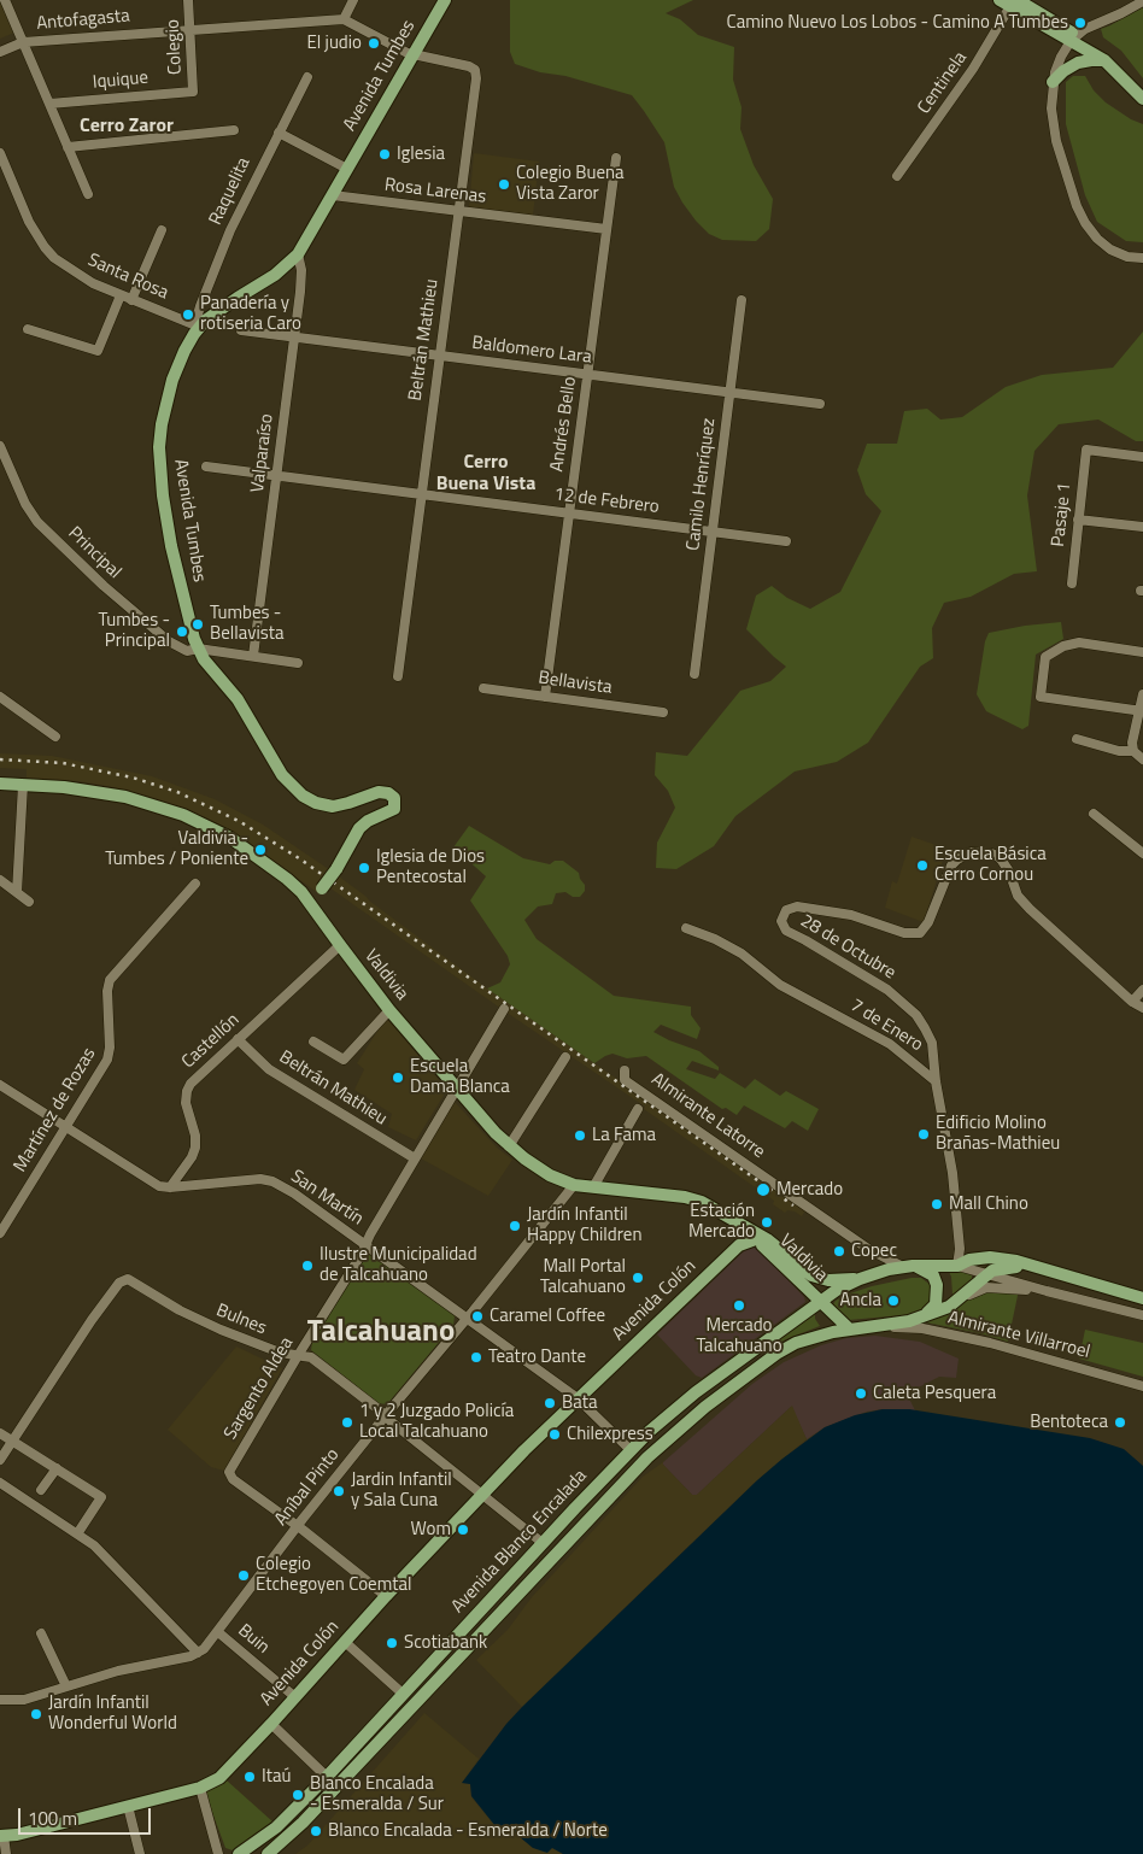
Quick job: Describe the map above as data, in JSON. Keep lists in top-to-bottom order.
{
  "streets": {
    "main road": [
      "Avenida Tumbes",
      "Valdivia",
      "Avenida Colón",
      "Avenida Blanco Encalada"
    ],
    "street": [
      "Antofagasta",
      "Colegio",
      "Iquique",
      "Centinela",
      "Raquelita",
      "Rosa Larenas",
      "Santa Rosa",
      "Beltrán Mathieu",
      "Baldomero Lara",
      "Andrés Bello",
      "Valparaíso",
      "Camilo Henríquez",
      "12 de Febrero",
      "Pasaje 1",
      "Principal",
      "Bellavista",
      "28 de Octubre",
      "7 de Enero",
      "Castellón",
      "Martínez de Rozas",
      "Almirante Latorre",
      "San Martín",
      "Bulnes",
      "Almirante Villarroel",
      "Sargento Aldea",
      "Aníbal Pinto",
      "Buin"
    ]
  },
  "crossings": [
    ["Antofagasta", "Colegio"],
    ["Colegio", "Iquique"],
    ["Avenida Tumbes", "Raquelita"],
    ["Avenida Tumbes", "Rosa Larenas"],
    ["Avenida Tumbes", "Santa Rosa"],
    ["Avenida Tumbes", "Beltrán Mathieu"],
    ["Avenida Tumbes", "Valparaíso"],
    ["Avenida Tumbes", "Principal"],
    ["Avenida Tumbes", "Valdivia"],
    ["Raquelita", "Santa Rosa"],
    ["Rosa Larenas", "Beltrán Mathieu"],
    ["Rosa Larenas", "Andrés Bello"],
    ["Beltrán Mathieu", "Baldomero Lara"],
    ["Beltrán Mathieu", "12 de Febrero"],
    ["Beltrán Mathieu", "Castellón"],
    ["Beltrán Mathieu", "Sargento Aldea"],
    ["Baldomero Lara", "Andrés Bello"],
    ["Baldomero Lara", "Valparaíso"],
    ["Baldomero Lara", "Camilo Henríquez"],
    ["Andrés Bello", "12 de Febrero"],
    ["Andrés Bello", "Bellavista"],
    ["Valparaíso", "12 de Febrero"],
    ["Camilo Henríquez", "12 de Febrero"],
    ["28 de Octubre", "7 de Enero"],
    ["Valdivia", "Castellón"],
    ["Valdivia", "Avenida Colón"],
    ["Valdivia", "Sargento Aldea"],
    ["Valdivia", "Aníbal Pinto"],
    ["Valdivia", "Avenida Blanco Encalada"],
    ["Castellón", "San Martín"],
    ["Martínez de Rozas", "San Martín"],
    ["Almirante Latorre", "Avenida Blanco Encalada"],
    ["San Martín", "Avenida Colón"],
    ["San Martín", "Sargento Aldea"],
    ["San Martín", "Aníbal Pinto"],
    ["San Martín", "Avenida Blanco Encalada"],
    ["Avenida Colón", "Bulnes"],
    ["Avenida Colón", "Buin"],
    ["Bulnes", "Sargento Aldea"],
    ["Bulnes", "Aníbal Pinto"],
    ["Bulnes", "Avenida Blanco Encalada"],
    ["Almirante Villarroel", "Avenida Blanco Encalada"],
    ["Sargento Aldea", "Aníbal Pinto"],
    ["Aníbal Pinto", "Buin"]
  ],
  "districts": ["Cerro Zaror", "Cerro Buena Vista", "Talcahuano"],
  "places": [
    "Camino Nuevo Los Lobos - Camino A Tumbes",
    "El judio",
    "Iglesia",
    "Colegio Buena Vista Zaror",
    "Panadería y rotiseria Caro",
    "Tumbes - Bellavista",
    "Tumbes - Principal",
    "Valdivia - Tumbes / Poniente",
    "Escuela Básica Cerro Cornou",
    "Iglesia de Dios Pentecostal",
    "Escuela Dama Blanca",
    "Edificio Molino Brañas-Mathieu",
    "La Fama",
    "Mercado",
    "Mall Chino",
    "Estación Mercado",
    "Jardín Infantil Happy Children",
    "Copec",
    "Ilustre Municipalidad de Talcahuano",
    "Mall Portal Talcahuano",
    "Ancla",
    "Mercado Talcahuano",
    "Caramel Coffee",
    "Teatro Dante",
    "Caleta Pesquera",
    "Bata",
    "1 y 2 Juzgado Policía Local Talcahuano",
    "Bentoteca",
    "Chilexpress",
    "Jardin Infantil y Sala Cuna",
    "Wom",
    "Colegio Etchegoyen Coemtal",
    "Scotiabank",
    "Jardín Infantil Wonderful World",
    "Itaú",
    "Blanco Encalada - Esmeralda / Sur",
    "Blanco Encalada - Esmeralda / Norte"
  ],
  "scale_bar": "100 m"
}
